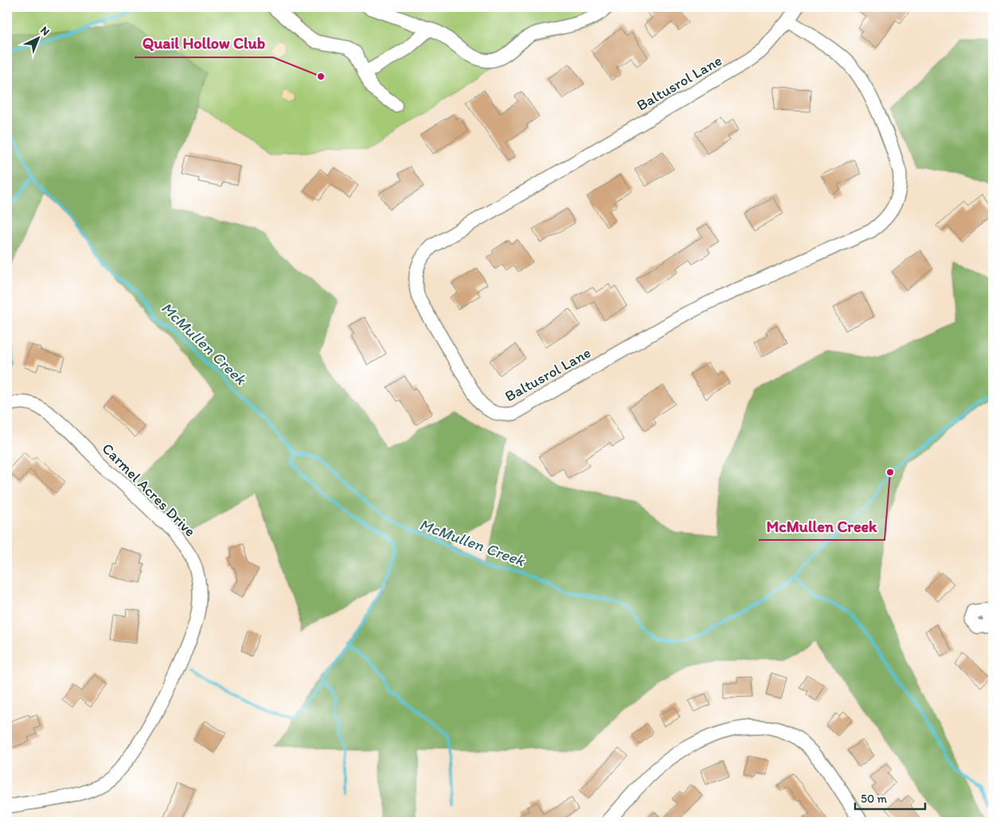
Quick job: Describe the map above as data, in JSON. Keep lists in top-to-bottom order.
{
  "streets": {
    "street": ["Baltusrol Lane", "Carmel Acres Drive"]
  },
  "water": ["McMullen Creek"],
  "places": ["Quail Hollow Club", "McMullen Creek"],
  "scale_bar": "50 m",
  "north": "top right"
}
